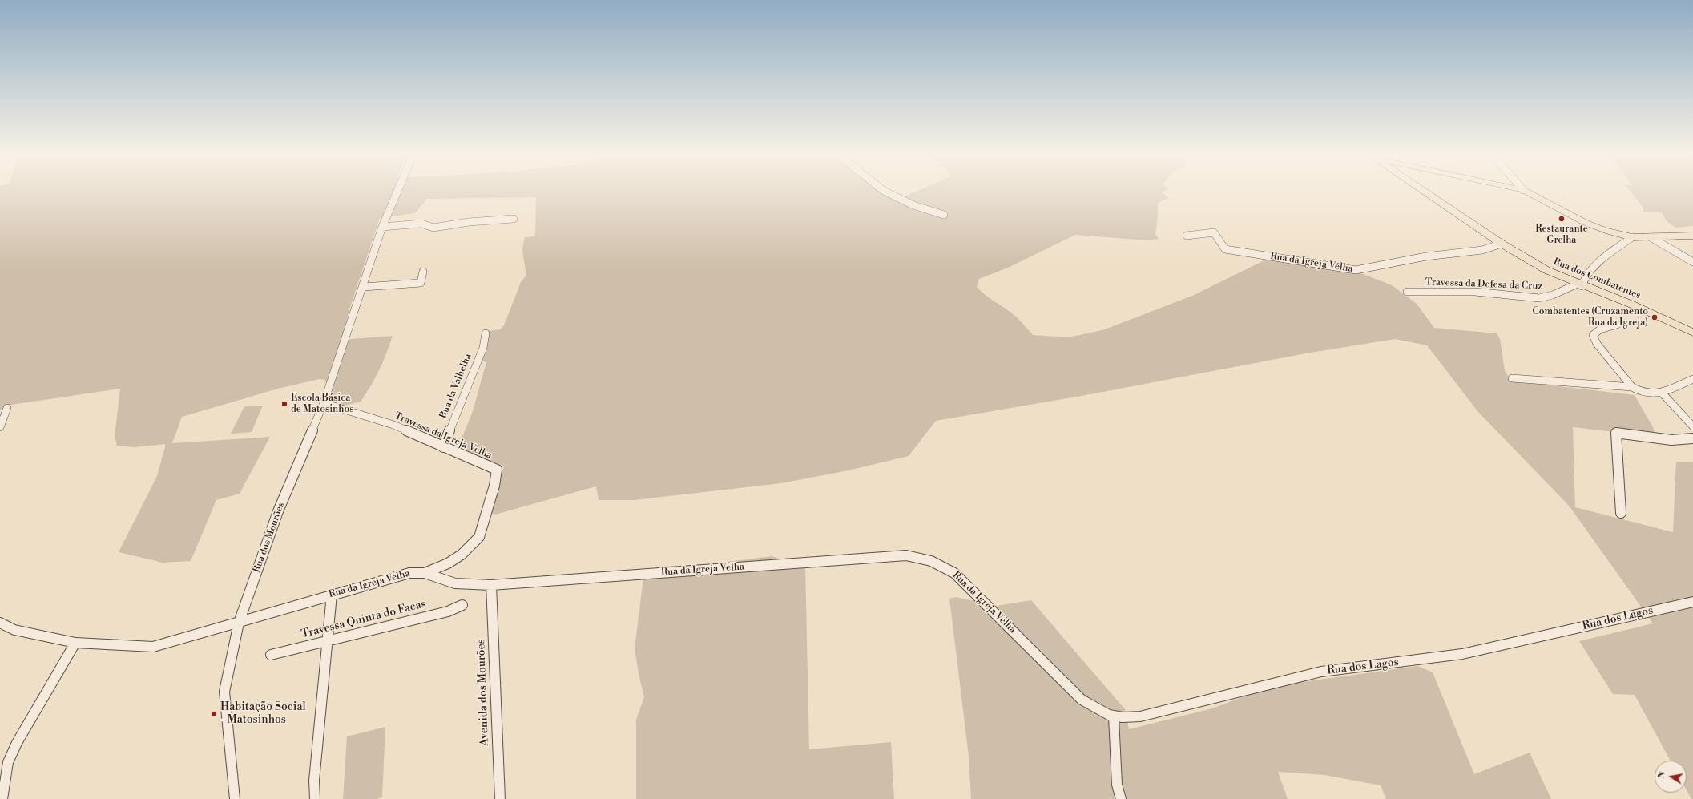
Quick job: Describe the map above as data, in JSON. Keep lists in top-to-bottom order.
{
  "streets": {
    "main road": ["Rua dos Combatentes"],
    "street": [
      "Rua da Igreja Velha",
      "Travessa da Defesa da Cruz",
      "Rua da Valhelha",
      "Travessa da Igreja Velha",
      "Rua dos Mourões",
      "Rua dos Lagos",
      "Travessa Quinta do Facas",
      "Avenida dos Mourões"
    ]
  },
  "crossings": [
    ["Rua da Igreja Velha", "Rua dos Combatentes"],
    ["Rua da Igreja Velha", "Travessa da Igreja Velha"],
    ["Rua da Igreja Velha", "Rua dos Mourões"],
    ["Rua da Igreja Velha", "Rua dos Lagos"],
    ["Rua da Igreja Velha", "Avenida dos Mourões"],
    ["Rua dos Combatentes", "Travessa da Defesa da Cruz"],
    ["Rua da Valhelha", "Travessa da Igreja Velha"],
    ["Travessa da Igreja Velha", "Rua dos Mourões"]
  ],
  "places": [
    "Restaurante Grelha",
    "Combatentes (Cruzamento Rua da Igreja)",
    "Escola Básica de Matosinhos",
    "Habitação Social - Matosinhos"
  ],
  "north": "left"
}
